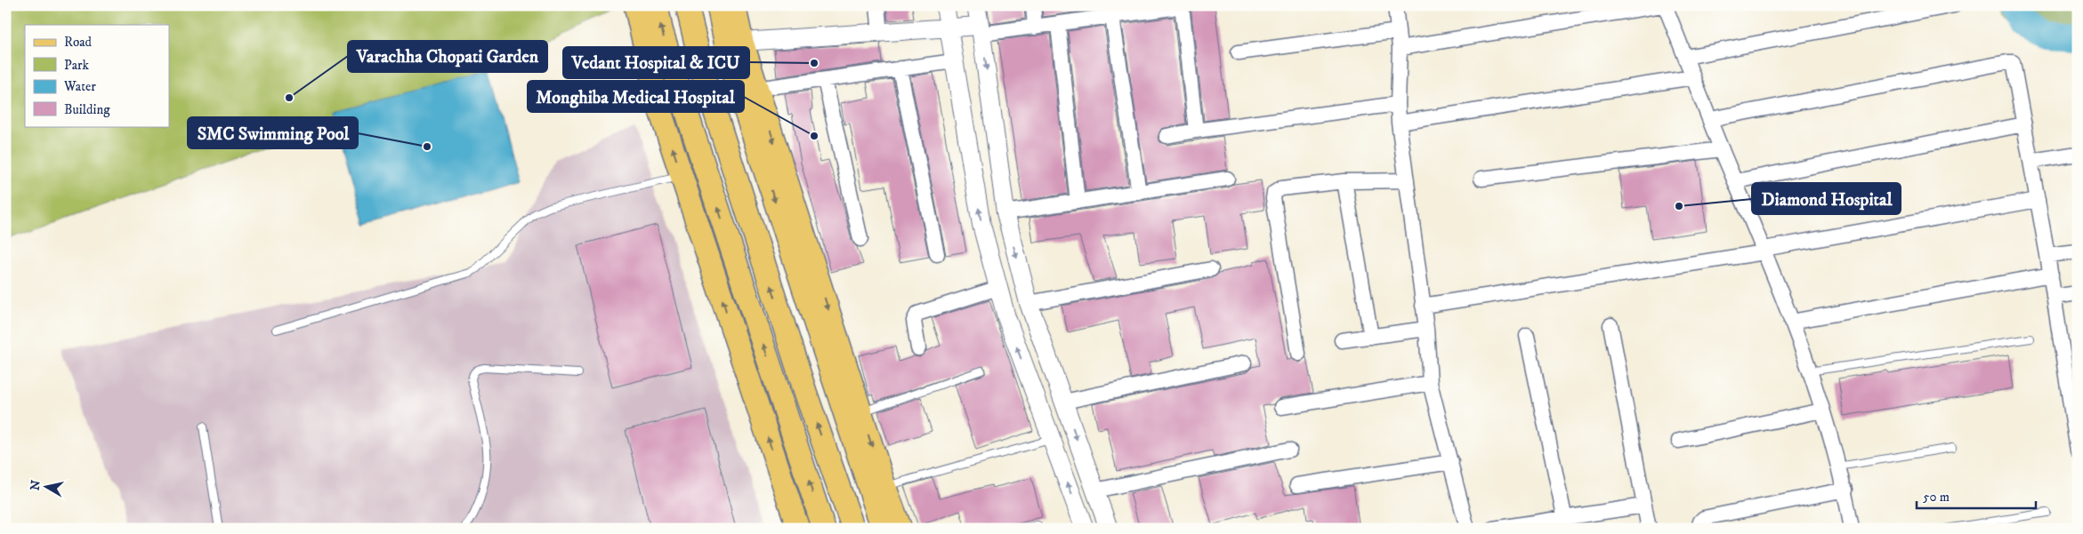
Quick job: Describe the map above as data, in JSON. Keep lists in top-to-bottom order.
{
  "places": [
    "Vedant Hospital & ICU",
    "Varachha Chopati Garden",
    "Monghiba Medical Hospital",
    "SMC Swimming Pool",
    "Diamond Hospital"
  ],
  "legend": [
    "Road",
    "Park",
    "Water",
    "Building"
  ],
  "scale_bar": "50 m",
  "north": "left"
}
